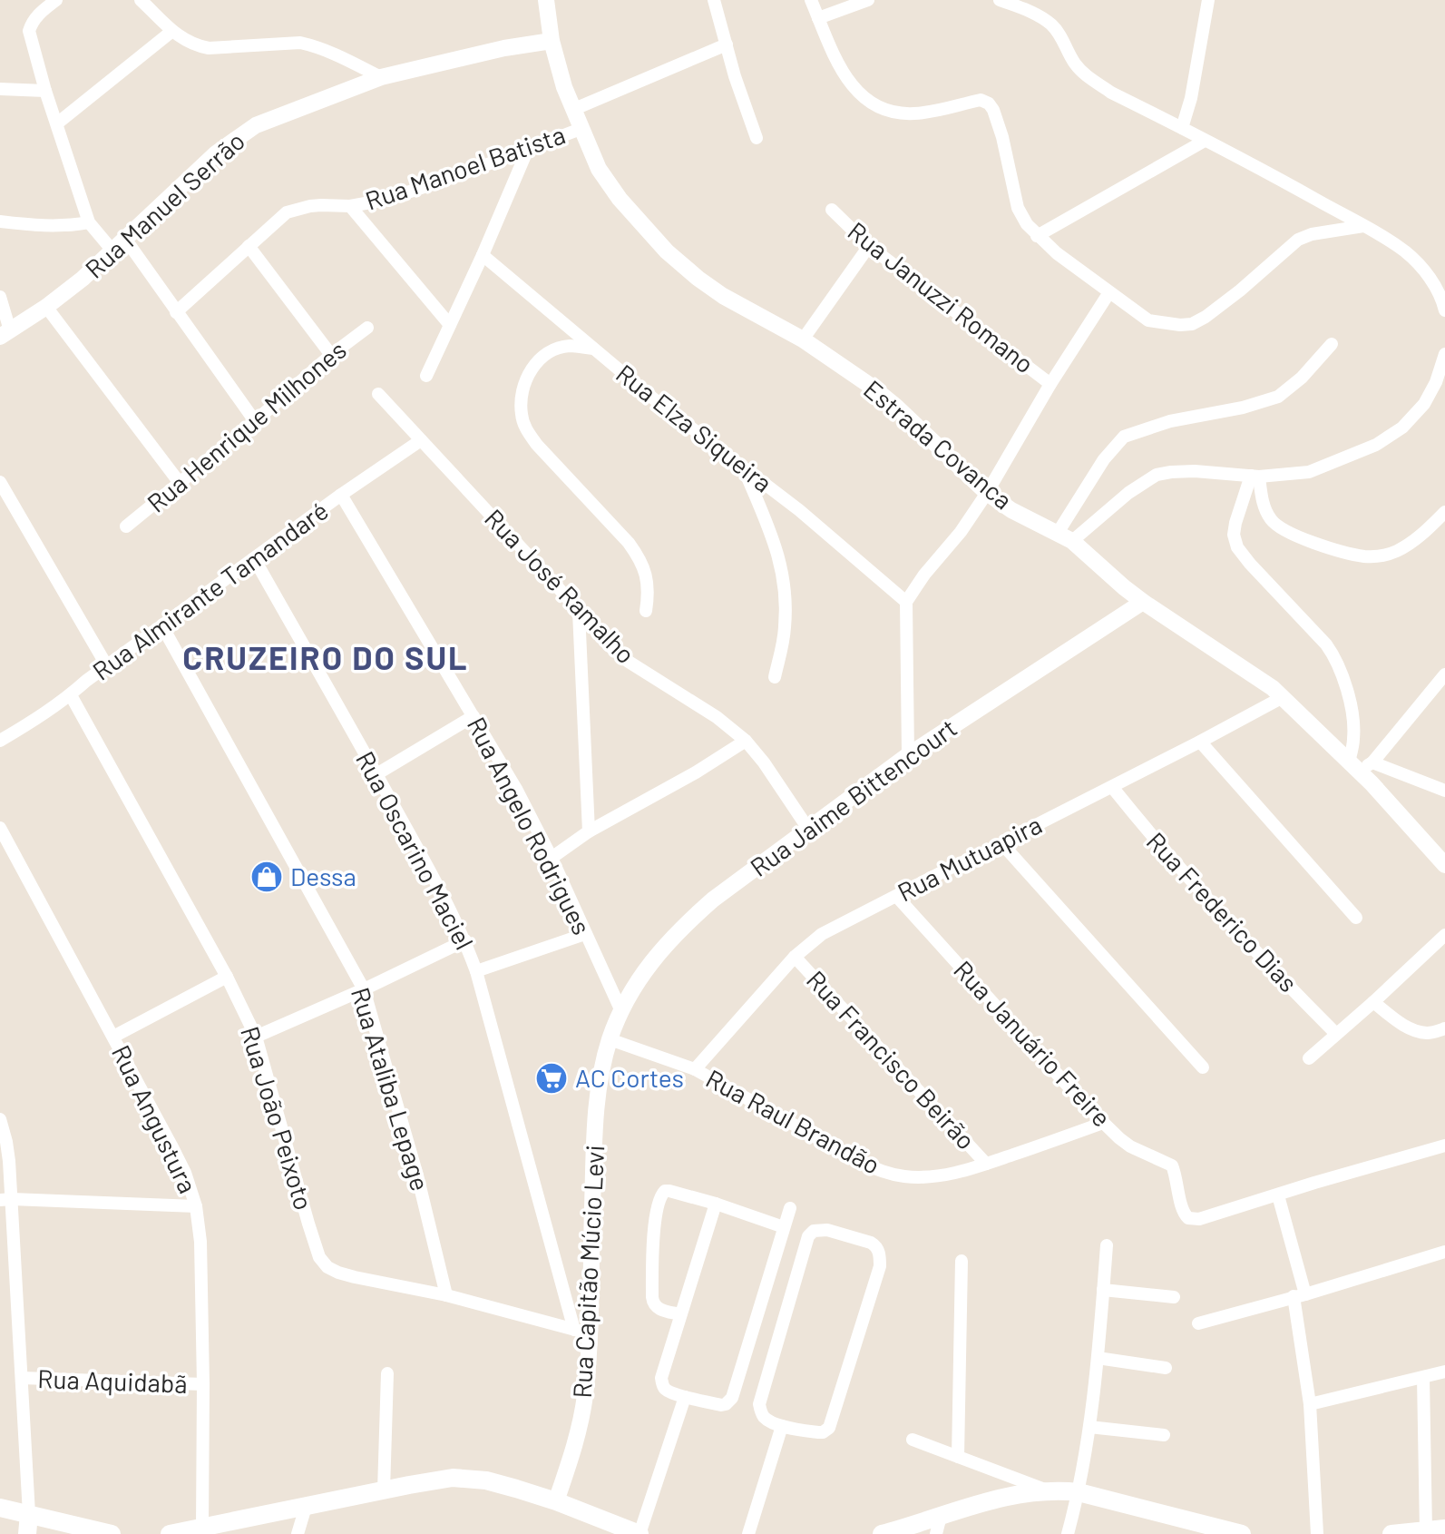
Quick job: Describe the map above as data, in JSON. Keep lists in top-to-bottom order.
{
  "streets": {
    "street": [
      "Rua Manoel Batista",
      "Rua Manuel Serrão",
      "Rua Januzzi Romano",
      "Rua Henrique Milhones",
      "Rua Elza Siqueira",
      "Estrada Covanca",
      "Rua José Ramalho",
      "Rua Almirante Tamandaré",
      "Rua Jaime Bittencourt",
      "Rua Angelo Rodrigues",
      "Rua Oscarino Maciel",
      "Rua Mutuapira",
      "Rua Frederico Dias",
      "Rua Januário Freire",
      "Rua Francisco Beirão",
      "Rua Ataliba Lepage",
      "Rua João Peixoto",
      "Rua Angustura",
      "Rua Raul Brandão",
      "Rua Capitão Múcio Levi",
      "Rua Aquidabã"
    ]
  },
  "crossings": [
    ["Rua Manoel Batista", "Estrada Covanca"],
    ["Rua Manuel Serrão", "Estrada Covanca"],
    ["Estrada Covanca", "Rua Jaime Bittencourt"],
    ["Estrada Covanca", "Rua Mutuapira"],
    ["Rua José Ramalho", "Rua Almirante Tamandaré"],
    ["Rua José Ramalho", "Rua Jaime Bittencourt"],
    ["Rua Almirante Tamandaré", "Rua Angelo Rodrigues"],
    ["Rua Almirante Tamandaré", "Rua Oscarino Maciel"],
    ["Rua Almirante Tamandaré", "Rua Ataliba Lepage"],
    ["Rua Almirante Tamandaré", "Rua João Peixoto"],
    ["Rua Jaime Bittencourt", "Rua Angelo Rodrigues"],
    ["Rua Jaime Bittencourt", "Rua Raul Brandão"],
    ["Rua Jaime Bittencourt", "Rua Capitão Múcio Levi"],
    ["Rua Oscarino Maciel", "Rua João Peixoto"],
    ["Rua Oscarino Maciel", "Rua Capitão Múcio Levi"],
    ["Rua Mutuapira", "Rua Frederico Dias"],
    ["Rua Mutuapira", "Rua Januário Freire"],
    ["Rua Mutuapira", "Rua Francisco Beirão"],
    ["Rua Mutuapira", "Rua Raul Brandão"],
    ["Rua Januário Freire", "Rua Raul Brandão"],
    ["Rua Francisco Beirão", "Rua Raul Brandão"],
    ["Rua Ataliba Lepage", "Rua João Peixoto"],
    ["Rua João Peixoto", "Rua Capitão Múcio Levi"],
    ["Rua Angustura", "Rua Aquidabã"],
    ["Rua Raul Brandão", "Rua Capitão Múcio Levi"]
  ],
  "districts": ["CRUZEIRO DO SUL"],
  "places": {
    "shop": ["Dessa"],
    "supermarket": ["AC Cortes"]
  }
}
